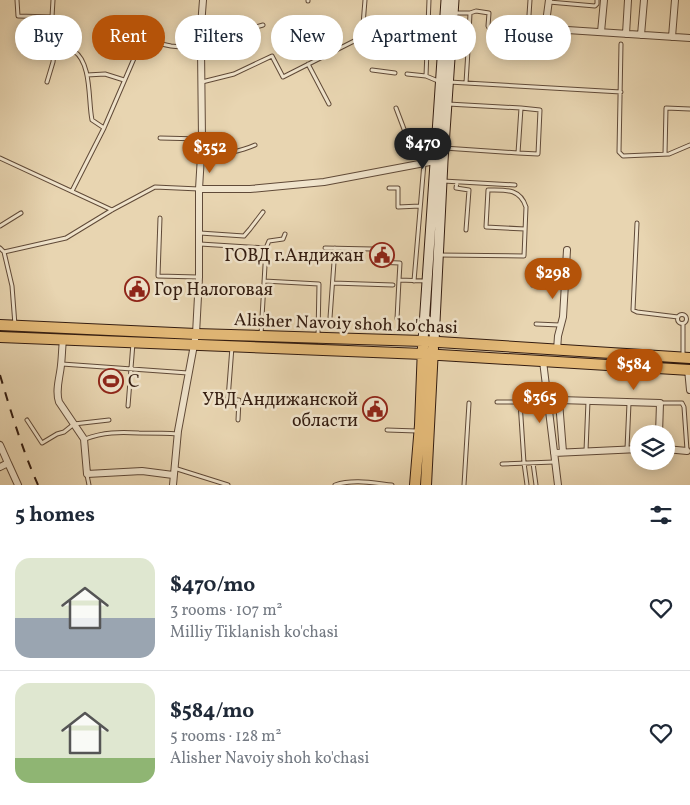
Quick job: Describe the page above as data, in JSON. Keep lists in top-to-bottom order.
{
  "streets": {
    "main road": ["Alisher Navoiy shoh ko'chasi"]
  },
  "places": {
    "public building": ["ГОВД г.Андижан", "Гор Налоговая", "УВД Андижанской области"],
    "sports": ["С"]
  },
  "page": {
    "chip": [
      "Buy",
      "Rent",
      "Filters",
      "New",
      "Apartment",
      "House"
    ],
    "price": [
      "$470",
      "$352",
      "$298",
      "$584",
      "$365"
    ],
    "heading": "5 homes",
    "list": [
      {
        "name": "$470/mo",
        "note": "3 rooms · 107 m² · Milliy Tiklanish ko'chasi"
      },
      {
        "name": "$584/mo",
        "note": "5 rooms · 128 m² · Alisher Navoiy shoh ko'chasi"
      }
    ]
  }
}
